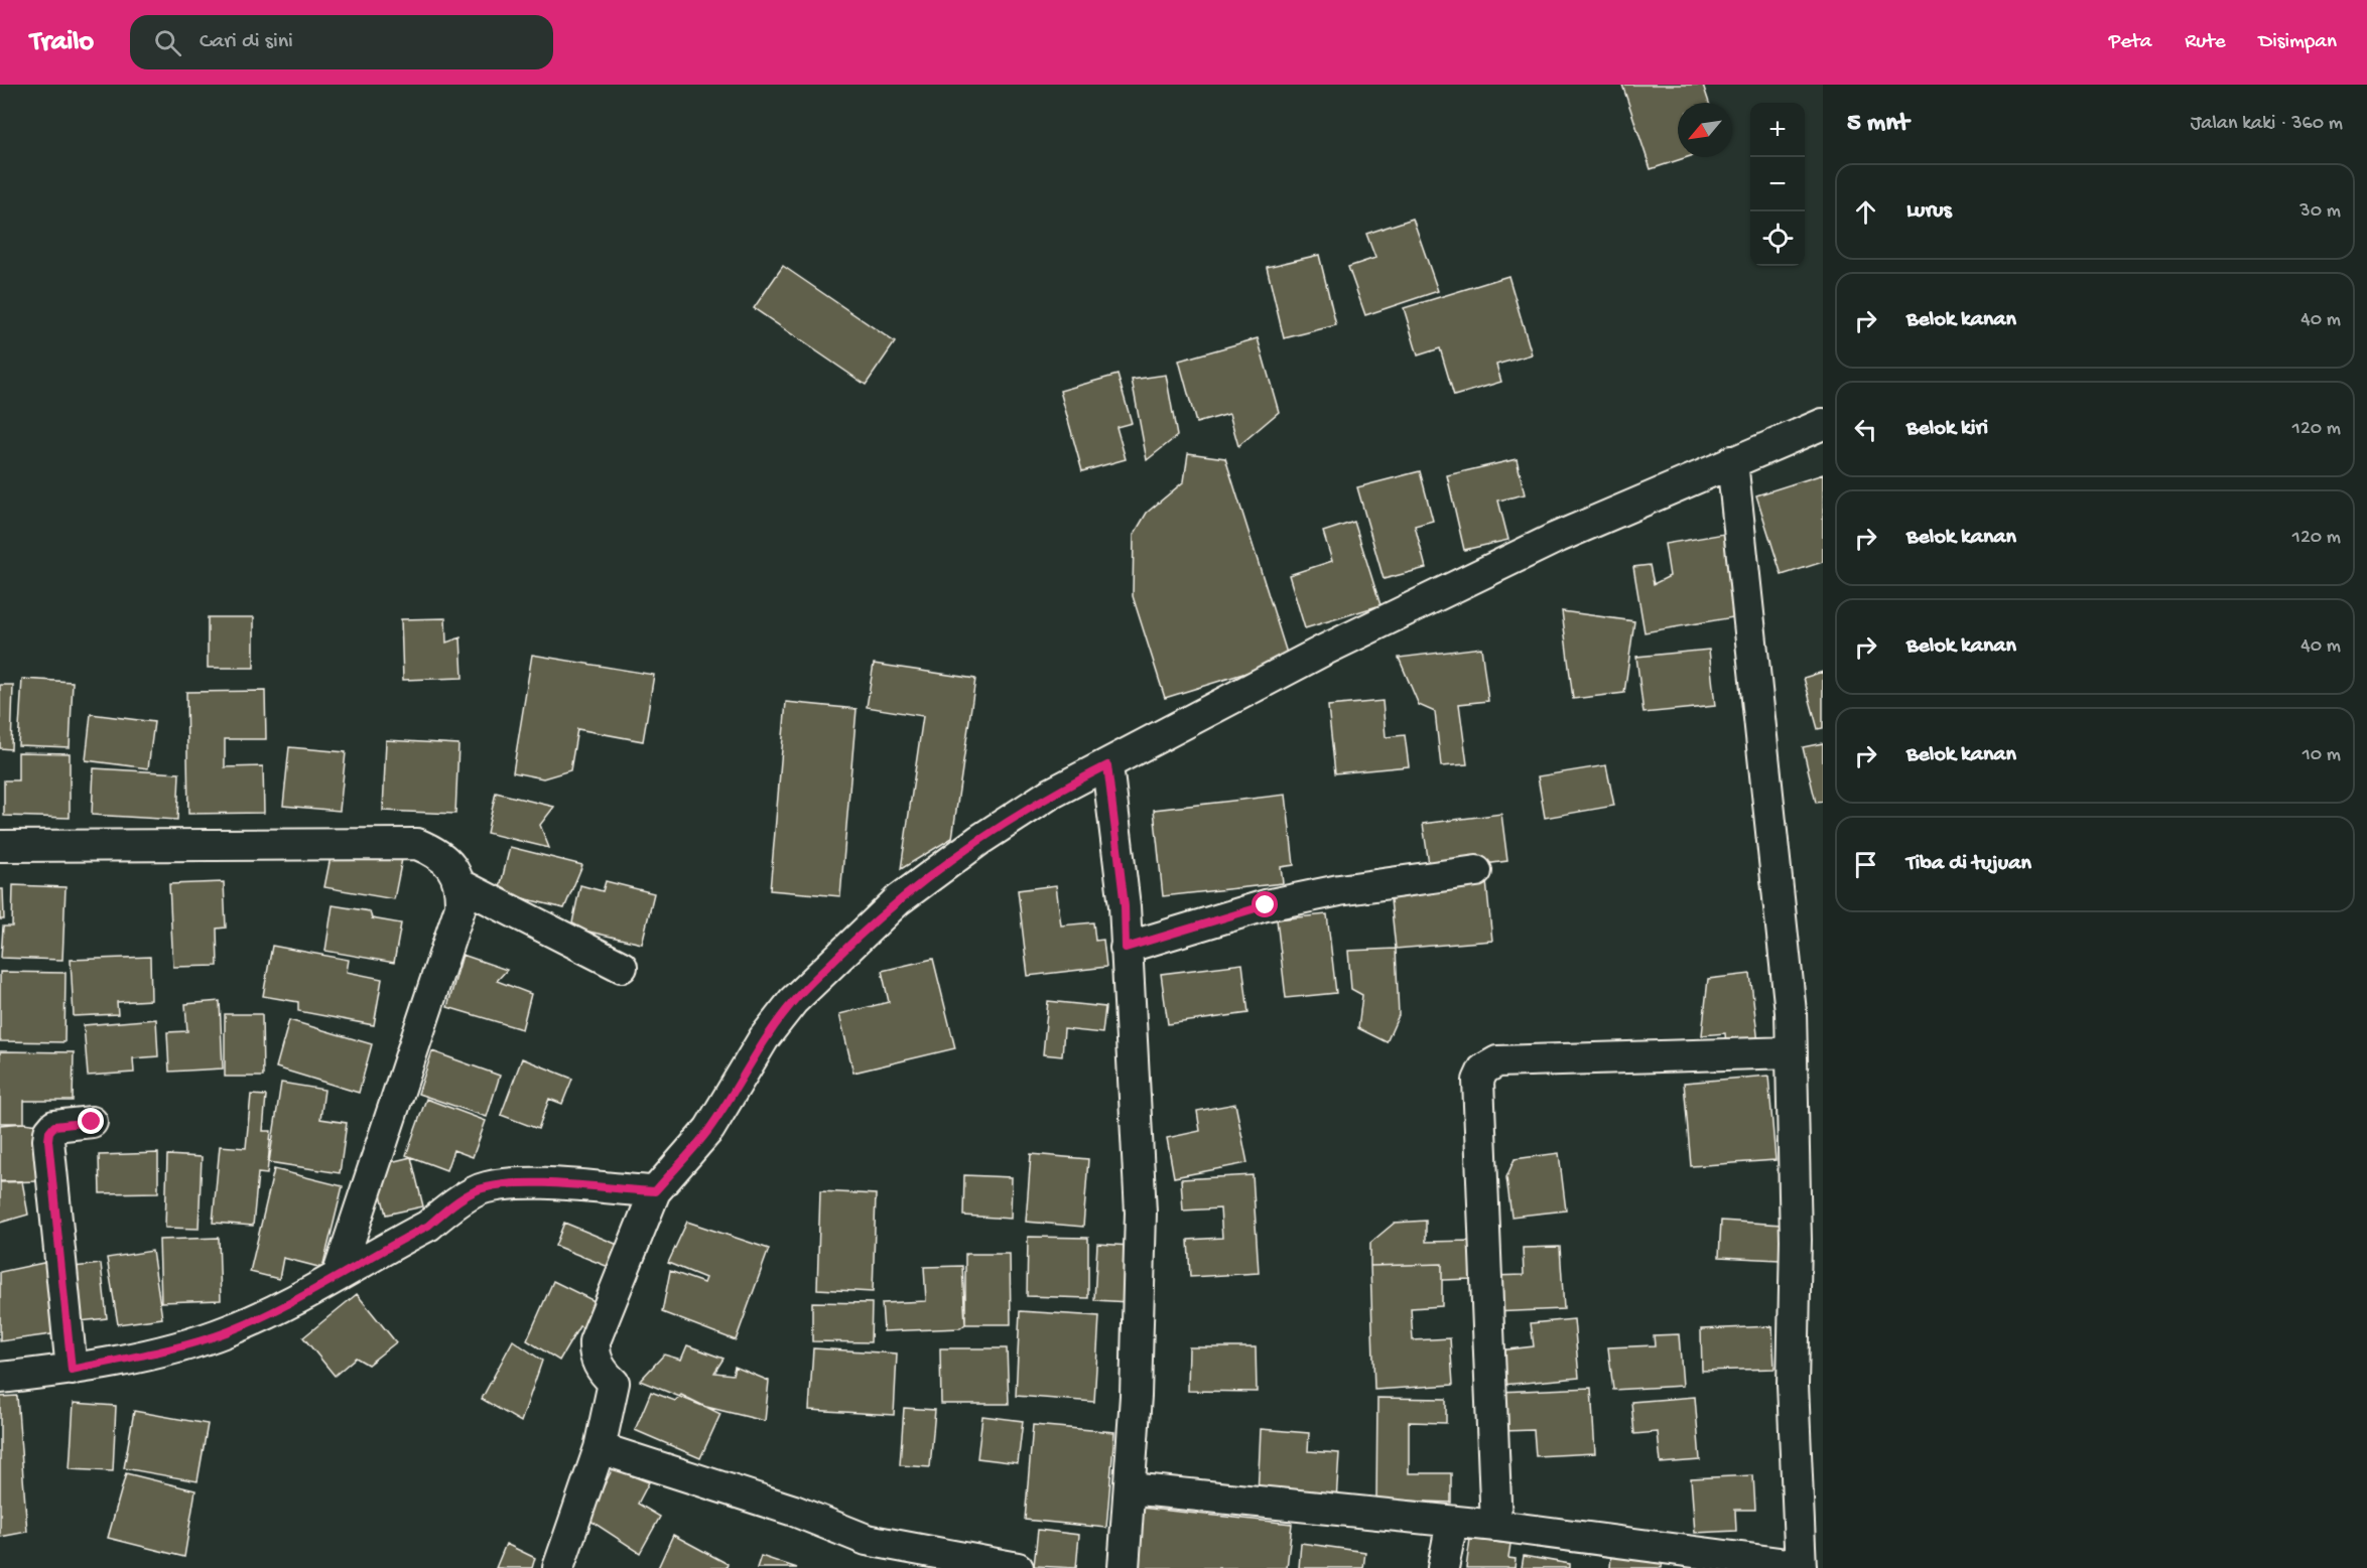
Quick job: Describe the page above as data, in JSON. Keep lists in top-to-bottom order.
{
  "north": "bottom left",
  "page": {
    "header": "Trailo",
    "search": "Cari di sini",
    "nav": ["Peta", "Rute", "Disimpan"],
    "heading": ["5 mnt", "Jalan kaki · 360 m"],
    "map_buttons": ["+", "−"],
    "list": [
      ["Lurus", "30 m"],
      ["Belok kanan", "40 m"],
      ["Belok kiri", "120 m"],
      ["Belok kanan", "120 m"],
      ["Belok kanan", "40 m"],
      ["Belok kanan", "10 m"],
      "Tiba di tujuan"
    ]
  }
}
